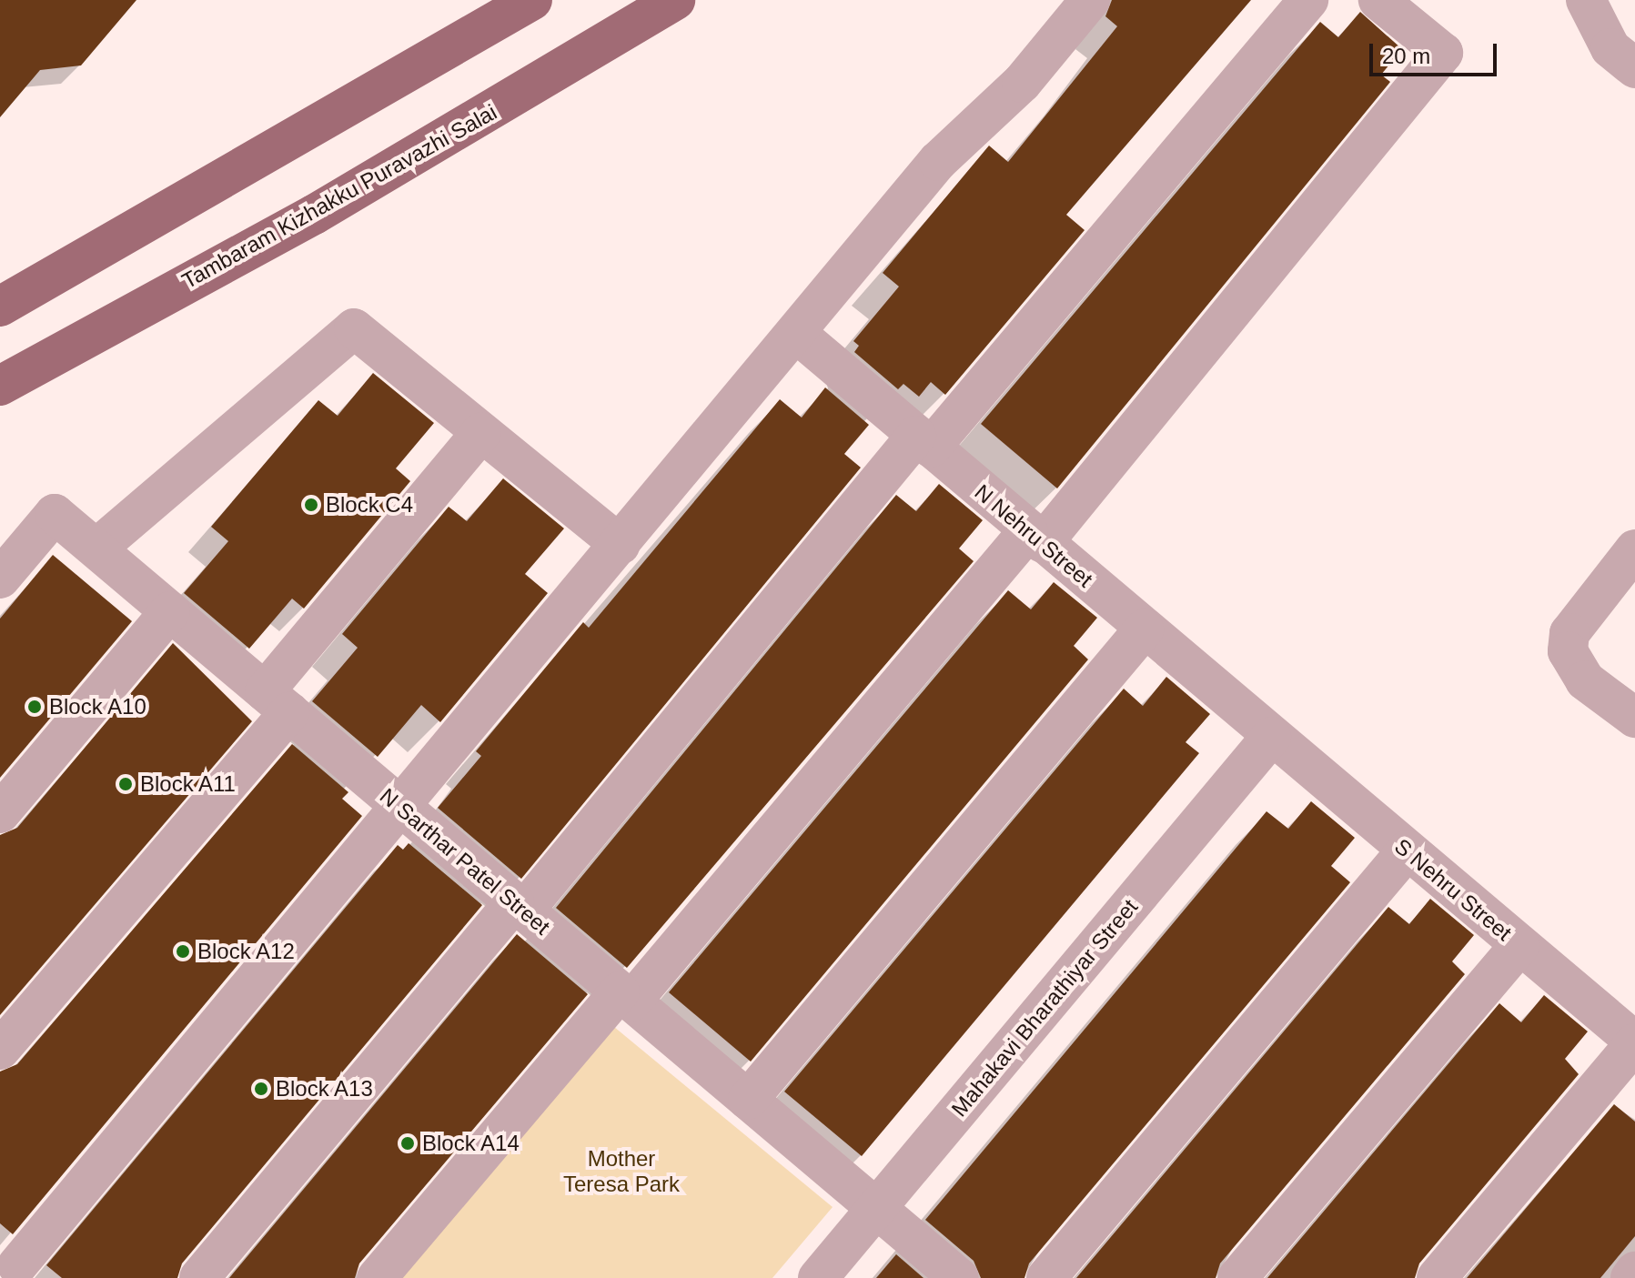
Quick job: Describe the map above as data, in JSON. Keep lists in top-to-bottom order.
{
  "streets": {
    "main road": ["Tambaram Kizhakku Puravazhi Salai"],
    "street": [
      "N Nehru Street",
      "N Sarthar Patel Street",
      "S Nehru Street",
      "Mahakavi Bharathiyar Street"
    ]
  },
  "crossings": [
    ["N Nehru Street", "S Nehru Street"],
    ["N Nehru Street", "Mahakavi Bharathiyar Street"],
    ["N Sarthar Patel Street", "Mahakavi Bharathiyar Street"],
    ["S Nehru Street", "Mahakavi Bharathiyar Street"]
  ],
  "parks": ["Mother Teresa Park"],
  "places": [
    "Block C4",
    "Block A10",
    "Block A11",
    "Block A12",
    "Block A13",
    "Block A14"
  ],
  "scale_bar": "20 m"
}
